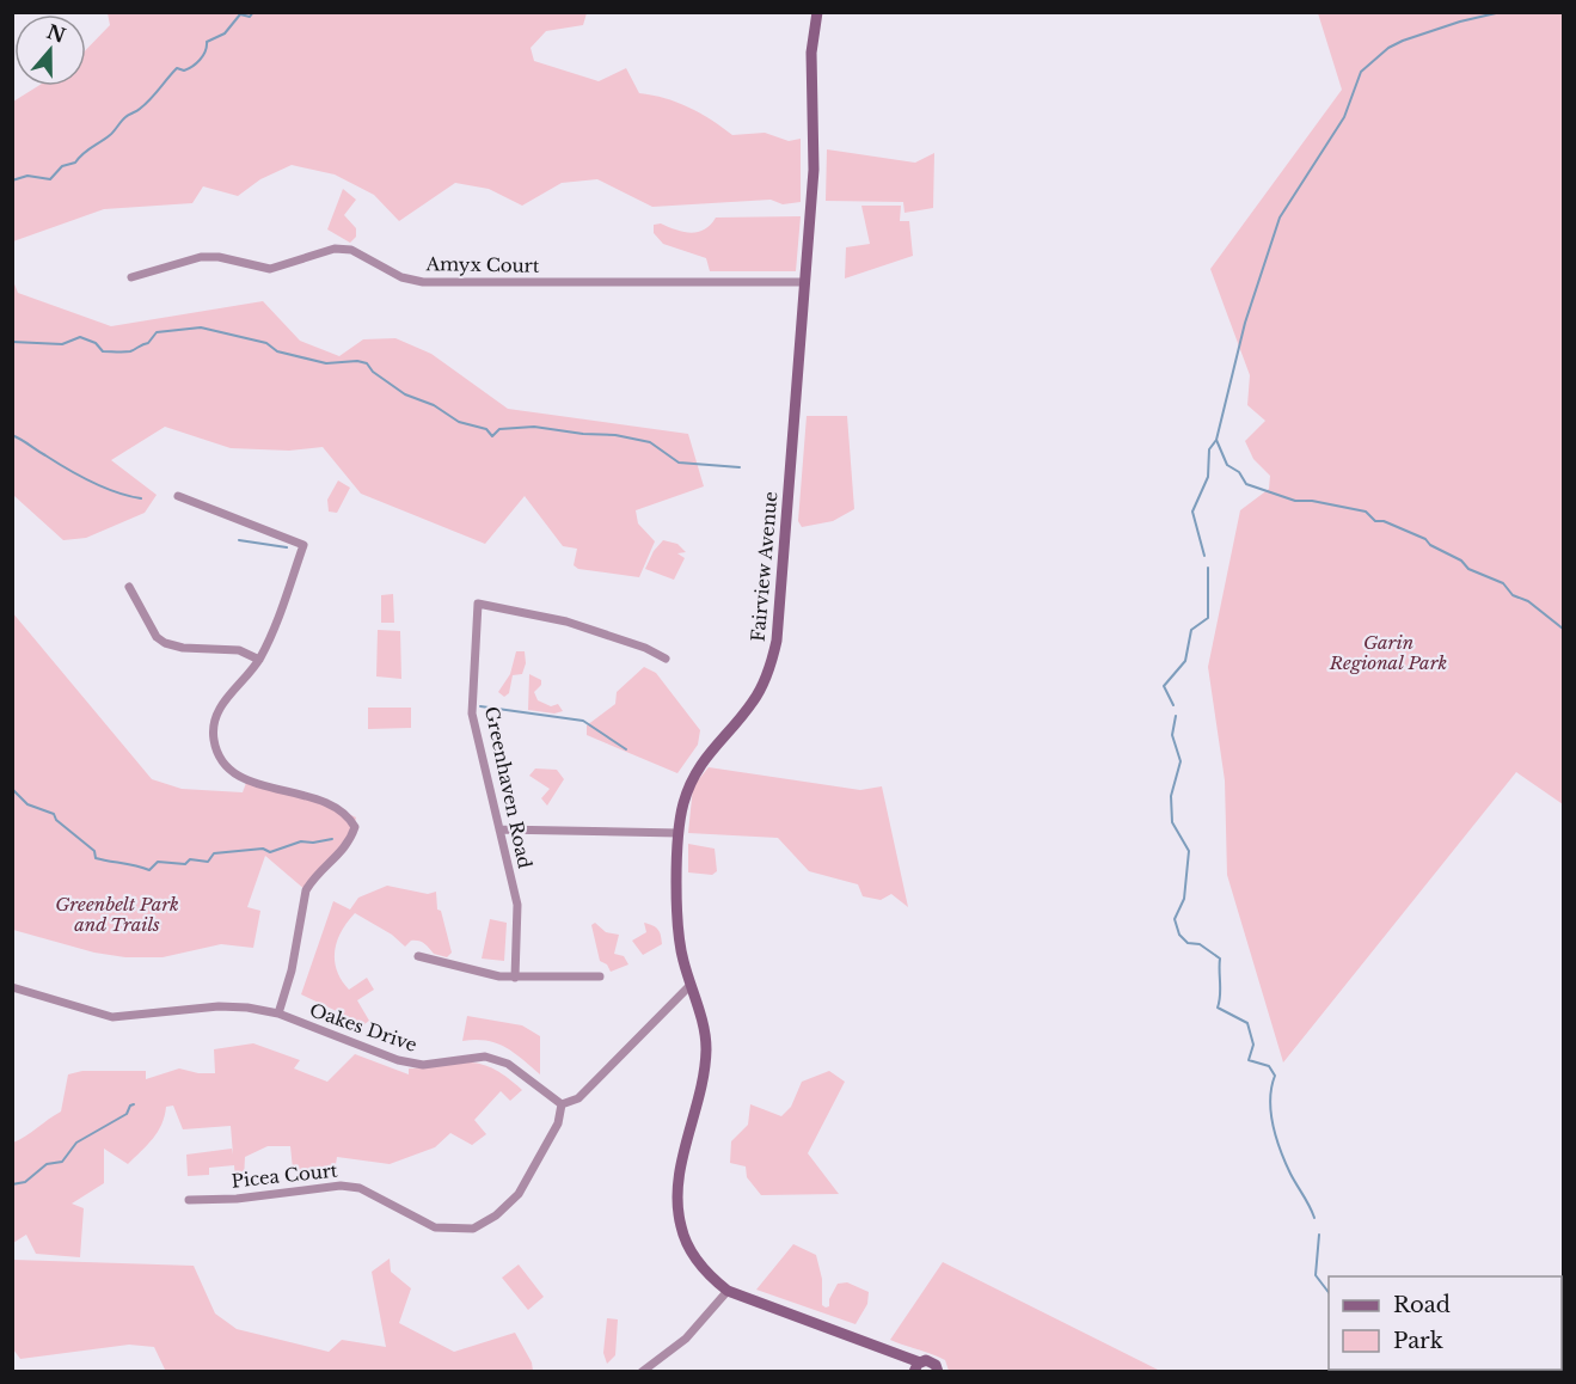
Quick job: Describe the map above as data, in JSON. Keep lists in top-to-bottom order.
{
  "streets": {
    "main road": ["Fairview Avenue"],
    "street": [
      "Amyx Court",
      "Greenhaven Road",
      "Oakes Drive",
      "Picea Court"
    ]
  },
  "crossings": [
    ["Amyx Court", "Fairview Avenue"],
    ["Oakes Drive", "Picea Court"]
  ],
  "parks": ["Garin Regional Park", "Greenbelt Park and Trails"],
  "legend": ["Road", "Park"],
  "north": "top"
}
